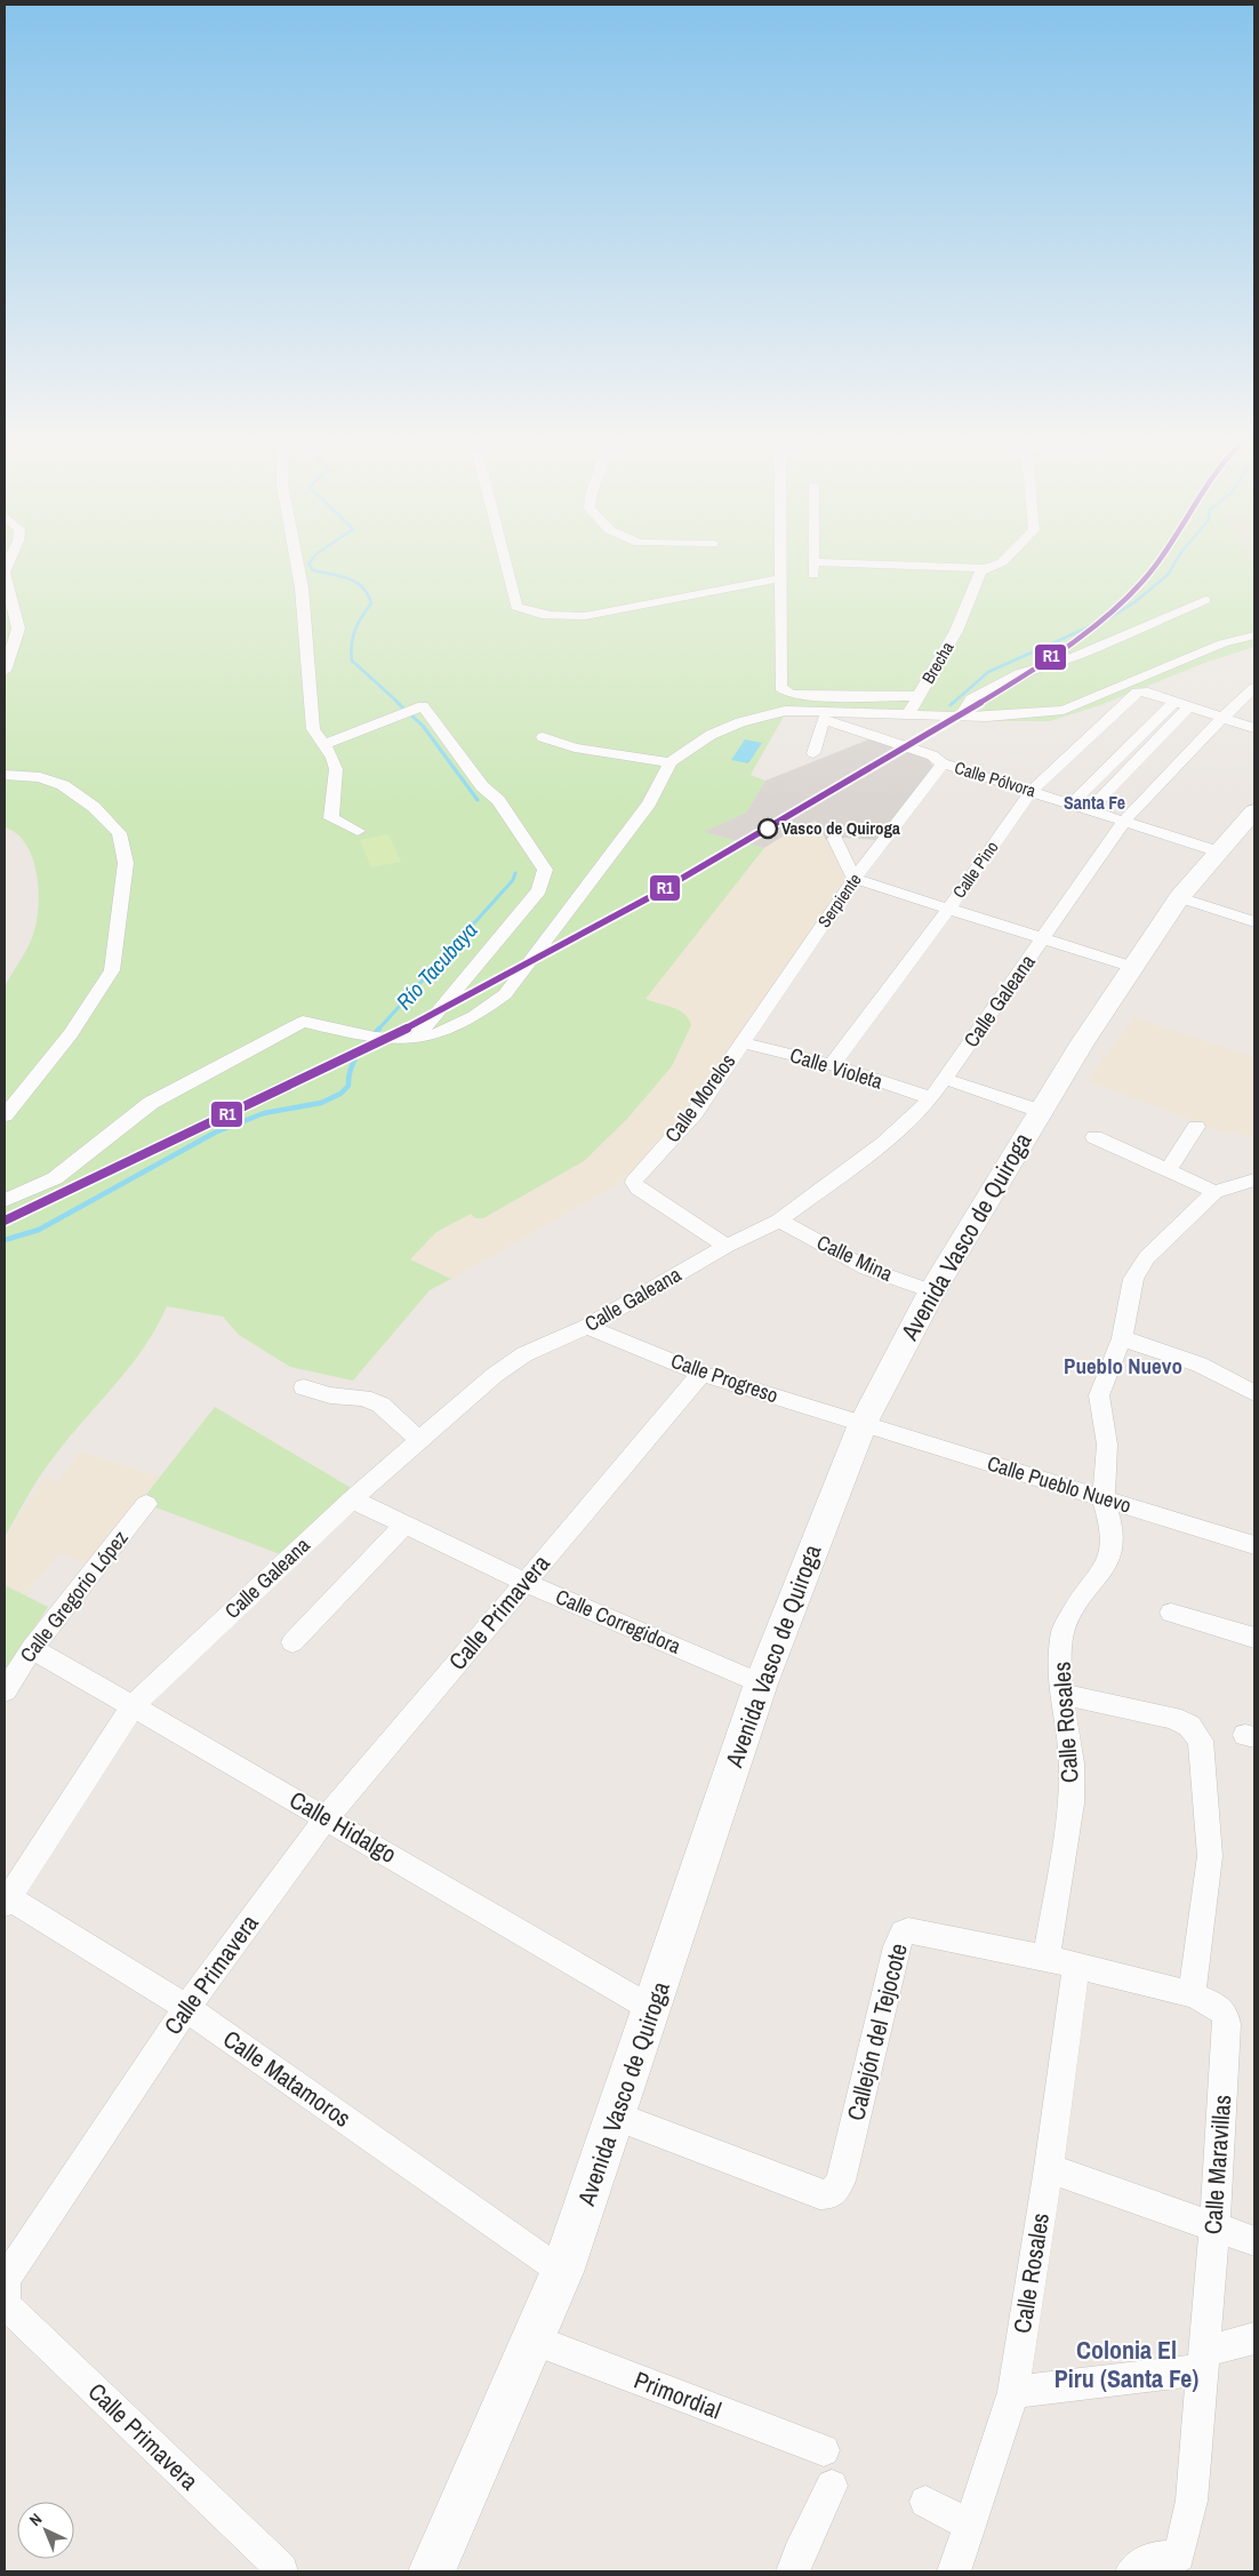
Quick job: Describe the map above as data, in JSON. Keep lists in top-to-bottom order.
{
  "streets": {
    "main road": ["Avenida Vasco de Quiroga"],
    "street": [
      "Brecha",
      "Calle Pólvora",
      "Calle Pino",
      "Serpiente",
      "Calle Galeana",
      "Calle Violeta",
      "Calle Morelos",
      "Calle Mina",
      "Calle Progreso",
      "Calle Pueblo Nuevo",
      "Calle Gregorio López",
      "Calle Primavera",
      "Calle Corregidora",
      "Calle Rosales",
      "Calle Hidalgo",
      "Callejón del Tejocote",
      "Calle Matamoros",
      "Calle Maravillas",
      "Primordial"
    ]
  },
  "crossings": [
    ["Calle Pólvora", "Calle Pino"],
    ["Calle Pólvora", "Serpiente"],
    ["Calle Pólvora", "Calle Galeana"],
    ["Calle Pólvora", "Avenida Vasco de Quiroga"],
    ["Calle Pino", "Calle Violeta"],
    ["Serpiente", "Calle Violeta"],
    ["Serpiente", "Calle Morelos"],
    ["Calle Galeana", "Calle Violeta"],
    ["Calle Galeana", "Calle Morelos"],
    ["Calle Galeana", "Calle Mina"],
    ["Calle Galeana", "Calle Progreso"],
    ["Calle Galeana", "Calle Corregidora"],
    ["Calle Galeana", "Calle Hidalgo"],
    ["Calle Galeana", "Calle Matamoros"],
    ["Calle Violeta", "Calle Morelos"],
    ["Avenida Vasco de Quiroga", "Calle Mina"],
    ["Avenida Vasco de Quiroga", "Calle Progreso"],
    ["Avenida Vasco de Quiroga", "Calle Pueblo Nuevo"],
    ["Avenida Vasco de Quiroga", "Calle Corregidora"],
    ["Avenida Vasco de Quiroga", "Calle Hidalgo"],
    ["Avenida Vasco de Quiroga", "Callejón del Tejocote"],
    ["Avenida Vasco de Quiroga", "Calle Matamoros"],
    ["Avenida Vasco de Quiroga", "Primordial"],
    ["Calle Progreso", "Calle Pueblo Nuevo"],
    ["Calle Progreso", "Calle Primavera"],
    ["Calle Pueblo Nuevo", "Calle Rosales"],
    ["Calle Gregorio López", "Calle Hidalgo"],
    ["Calle Primavera", "Calle Corregidora"],
    ["Calle Primavera", "Calle Hidalgo"],
    ["Calle Primavera", "Calle Matamoros"],
    ["Calle Rosales", "Callejón del Tejocote"],
    ["Callejón del Tejocote", "Calle Maravillas"]
  ],
  "districts": ["Santa Fe", "Pueblo Nuevo", "Colonia El Piru (Santa Fe)"],
  "water": ["Río Tacubaya"],
  "places": ["Vasco de Quiroga"],
  "lines": ["transit line R1"],
  "north": "top left"
}
